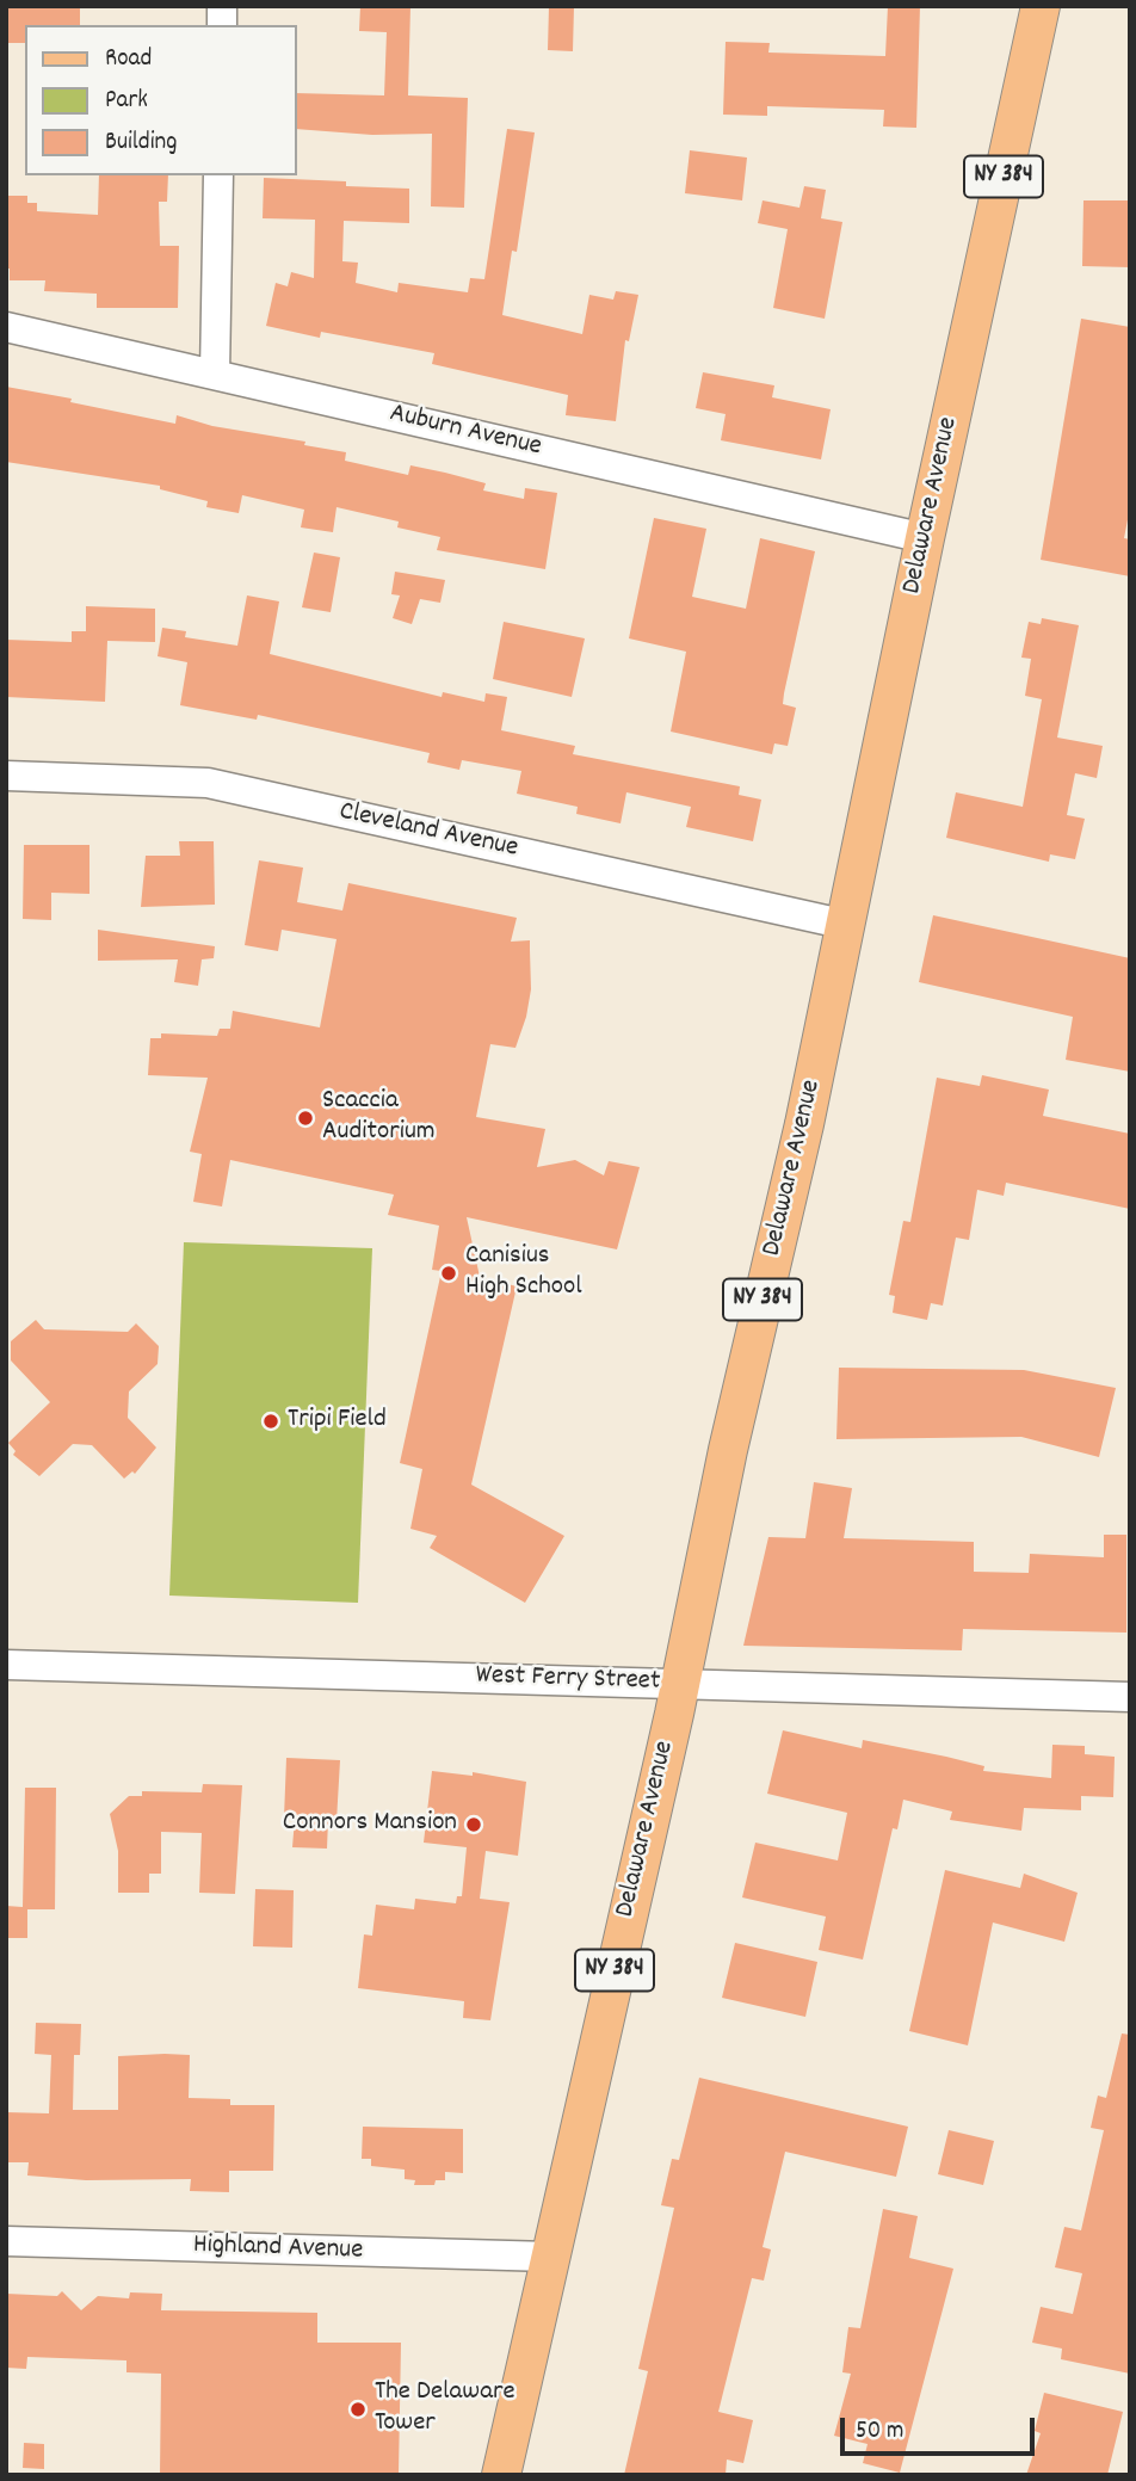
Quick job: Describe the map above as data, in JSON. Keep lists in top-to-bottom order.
{
  "streets": {
    "main road": ["NY 384", "Delaware Avenue"],
    "street": [
      "Auburn Avenue",
      "Cleveland Avenue",
      "West Ferry Street",
      "Highland Avenue"
    ]
  },
  "crossings": [
    ["Auburn Avenue", "Delaware Avenue"],
    ["Delaware Avenue", "Cleveland Avenue"],
    ["Delaware Avenue", "West Ferry Street"],
    ["Delaware Avenue", "Highland Avenue"]
  ],
  "places": [
    "Scaccia Auditorium",
    "Canisius High School",
    "Tripi Field",
    "Connors Mansion",
    "The Delaware Tower"
  ],
  "legend": ["Road", "Park", "Building"],
  "scale_bar": "50 m"
}
